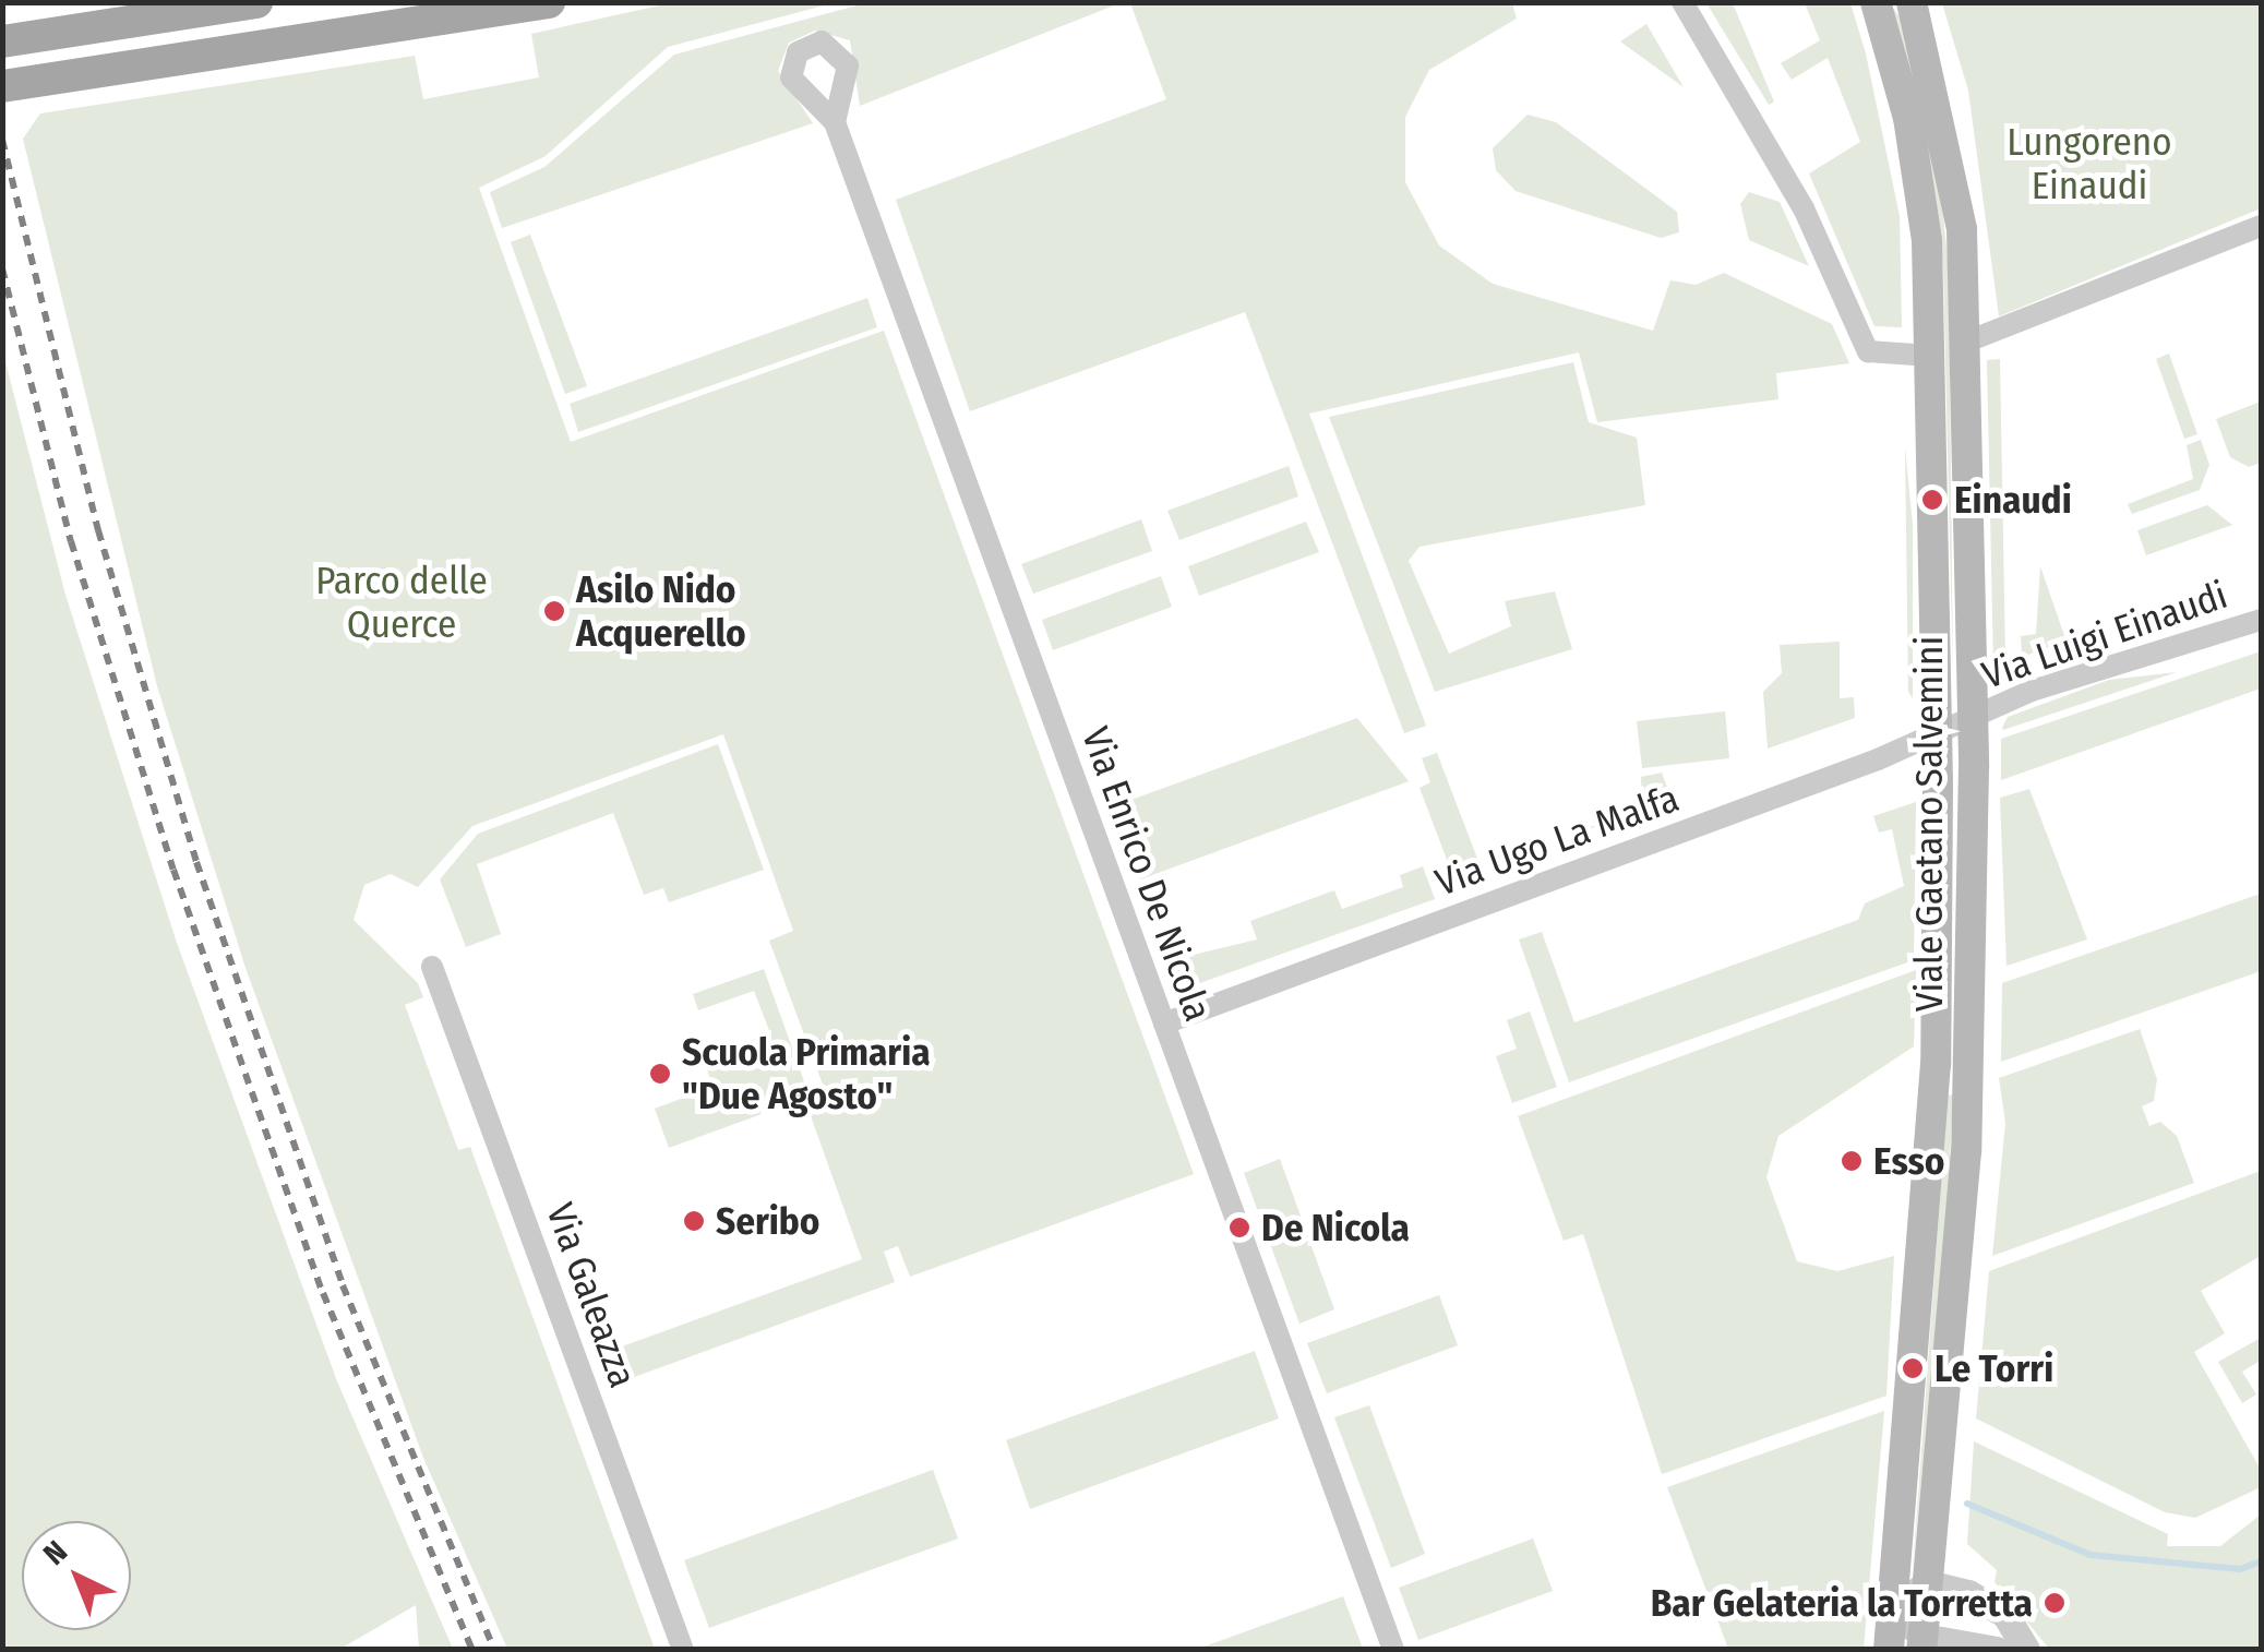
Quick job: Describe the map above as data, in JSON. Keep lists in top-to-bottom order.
{
  "streets": {
    "main road": ["Viale Gaetano Salvemini"],
    "street": [
      "Via Luigi Einaudi",
      "Via Ugo La Malfa",
      "Via Enrico De Nicola",
      "Via Galeazza"
    ]
  },
  "crossings": [
    ["Via Luigi Einaudi", "Viale Gaetano Salvemini"],
    ["Via Luigi Einaudi", "Via Ugo La Malfa"],
    ["Viale Gaetano Salvemini", "Via Ugo La Malfa"],
    ["Via Ugo La Malfa", "Via Enrico De Nicola"]
  ],
  "parks": ["Lungoreno Einaudi", "Parco delle Querce"],
  "places": [
    "Einaudi",
    "Asilo Nido Acquerello",
    "Scuola Primaria \"Due Agosto\"",
    "Esso",
    "Seribo",
    "De Nicola",
    "Le Torri",
    "Bar Gelateria la Torretta"
  ],
  "north": "top left"
}
